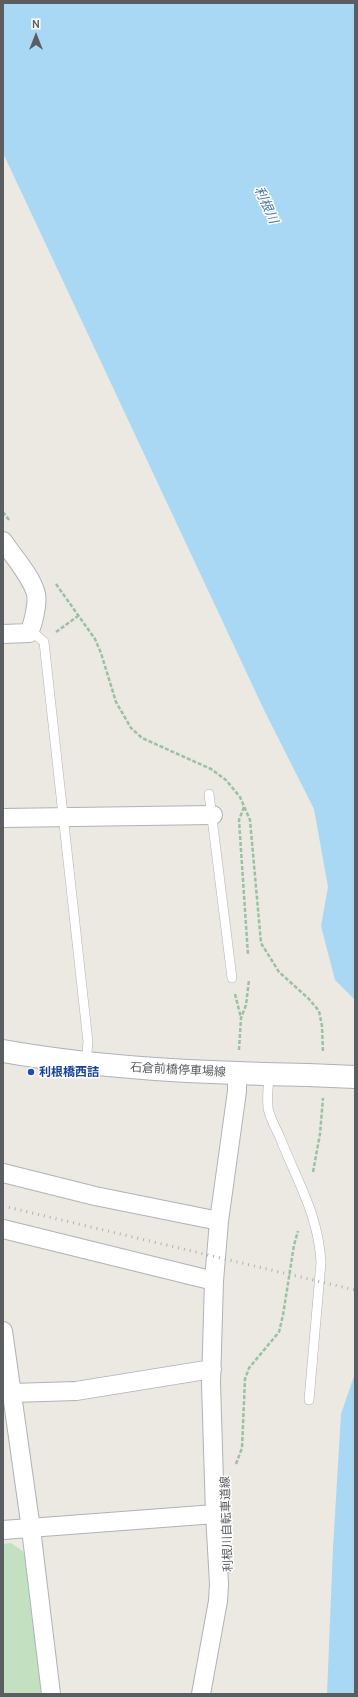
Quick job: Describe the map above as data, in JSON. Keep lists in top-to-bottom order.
{
  "streets": {
    "main road": ["石倉前橋停車場線"],
    "path": ["利根川自転車道線"]
  },
  "water": ["利根川"],
  "places": ["利根橋西詰"],
  "north": "top"
}
